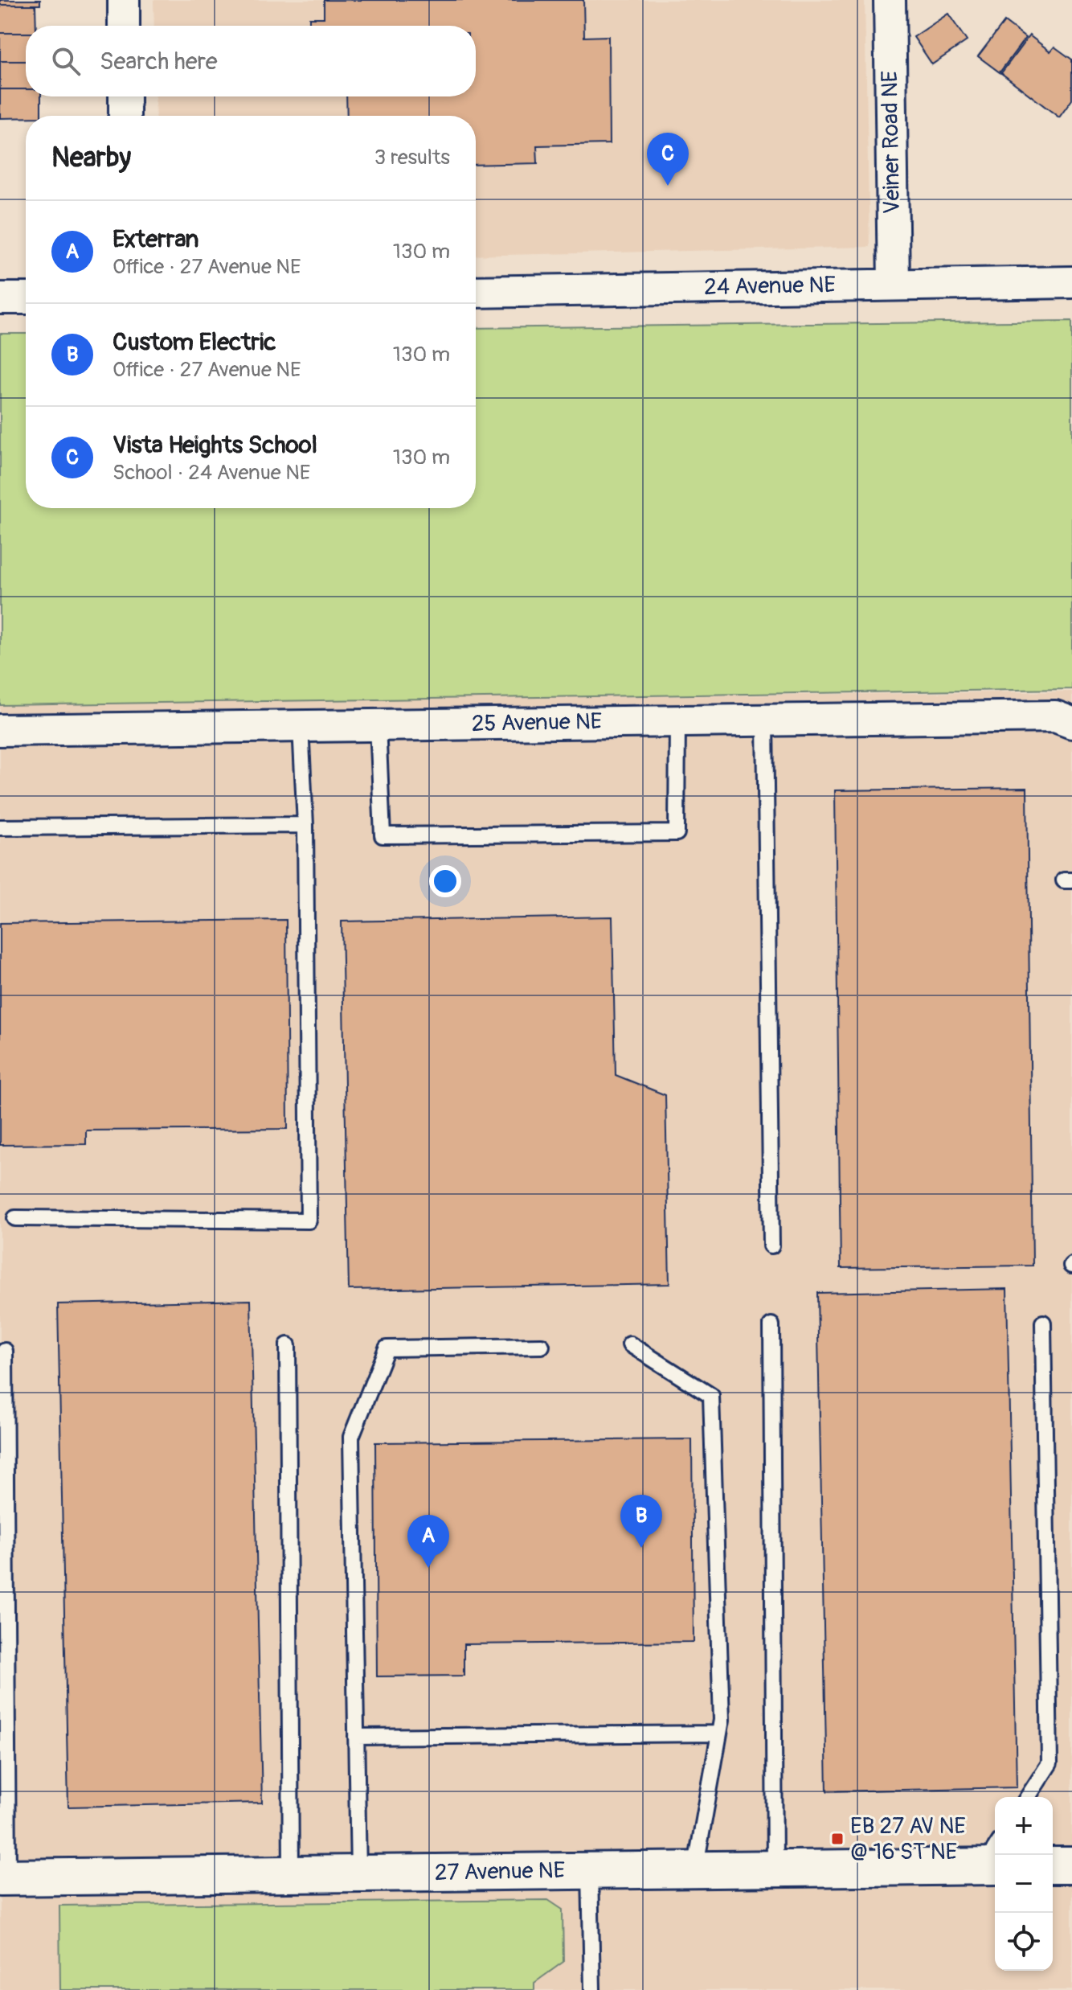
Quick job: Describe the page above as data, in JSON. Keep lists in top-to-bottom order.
{
  "streets": {
    "street": [
      "Veiner Road NE",
      "24 Avenue NE",
      "25 Avenue NE",
      "27 Avenue NE"
    ]
  },
  "crossings": [
    ["Veiner Road NE", "24 Avenue NE"]
  ],
  "places": {
    "transit": ["EB 27 AV NE @ 16 ST NE"]
  },
  "page": {
    "search": "Search here",
    "heading": ["Nearby", "3 results"],
    "pins": ["C", "B", "A"],
    "list": [
      {
        "mark": "A",
        "name": "Exterran",
        "note": "Office · 27 Avenue NE",
        "value": "130 m"
      },
      {
        "mark": "B",
        "name": "Custom Electric",
        "note": "Office · 27 Avenue NE",
        "value": "130 m"
      },
      {
        "mark": "C",
        "name": "Vista Heights School",
        "note": "School · 24 Avenue NE",
        "value": "130 m"
      }
    ],
    "map_buttons": ["+", "−"]
  }
}
